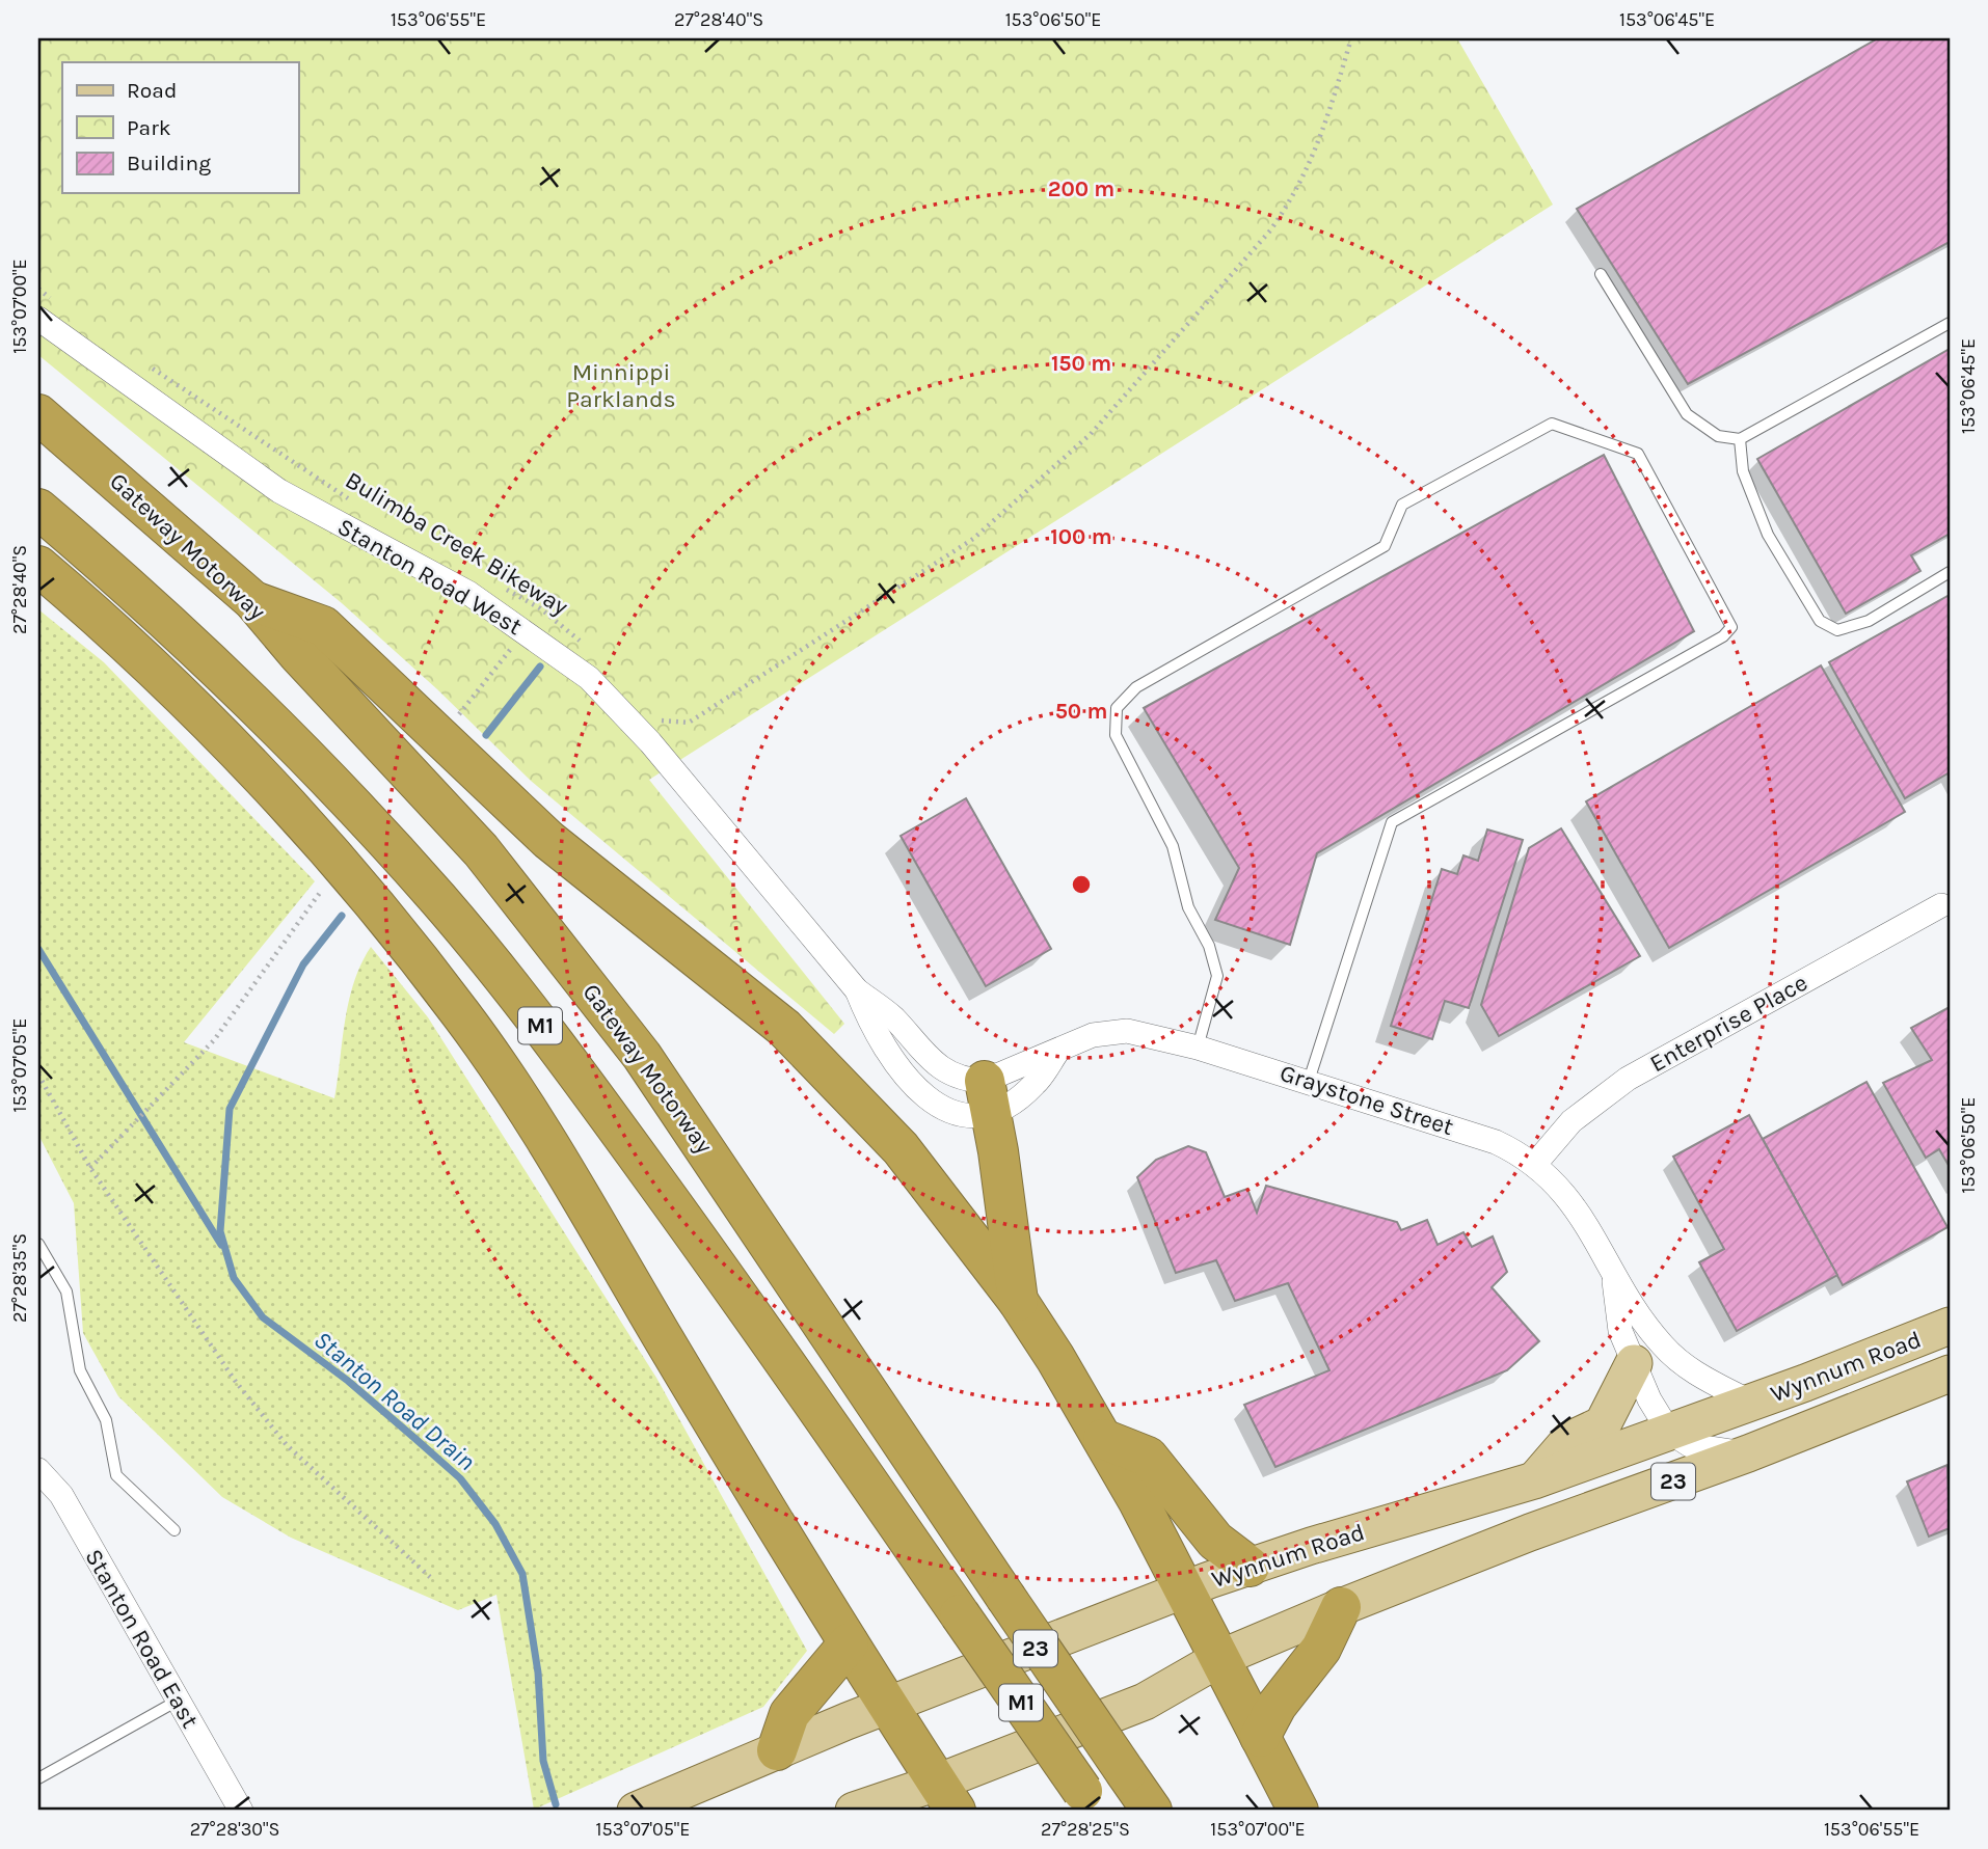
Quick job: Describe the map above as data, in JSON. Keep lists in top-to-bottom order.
{
  "streets": {
    "highway": ["Gateway Motorway", "M1"],
    "main road": ["Wynnum Road", "23"],
    "street": [
      "Stanton Road West",
      "Enterprise Place",
      "Graystone Street",
      "Stanton Road East"
    ],
    "path": ["Bulimba Creek Bikeway"]
  },
  "crossings": [
    ["Stanton Road West", "Graystone Street"],
    ["Enterprise Place", "Graystone Street"],
    ["Graystone Street", "Wynnum Road"]
  ],
  "water": ["Stanton Road Drain"],
  "parks": ["Minnippi Parklands"],
  "legend": ["Road", "Park", "Building"],
  "coordinates": [
    "153°06'55\"E",
    "27°28'40\"S",
    "153°06'50\"E",
    "153°06'45\"E",
    "153°07'00\"E",
    "153°07'05\"E",
    "27°28'35\"S",
    "27°28'30\"S",
    "27°28'25\"S"
  ],
  "rings": [
    "200 m",
    "150 m",
    "100 m",
    "50 m"
  ]
}
